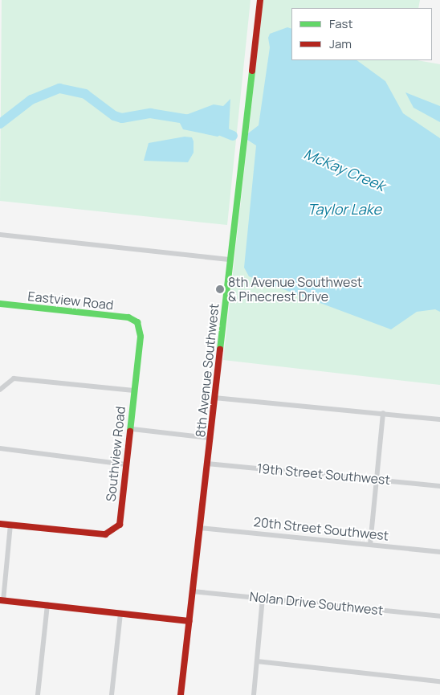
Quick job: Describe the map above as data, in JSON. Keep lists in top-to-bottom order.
{
  "streets": {
    "street": [
      "Eastview Road",
      "8th Avenue Southwest",
      "Southview Road",
      "19th Street Southwest",
      "20th Street Southwest",
      "Nolan Drive Southwest"
    ]
  },
  "crossings": [
    ["Eastview Road", "Southview Road"],
    ["8th Avenue Southwest", "19th Street Southwest"],
    ["8th Avenue Southwest", "20th Street Southwest"],
    ["8th Avenue Southwest", "Nolan Drive Southwest"]
  ],
  "water": ["McKay Creek", "Taylor Lake"],
  "places": ["8th Avenue Southwest & Pinecrest Drive"],
  "legend": ["Fast", "Jam"]
}
